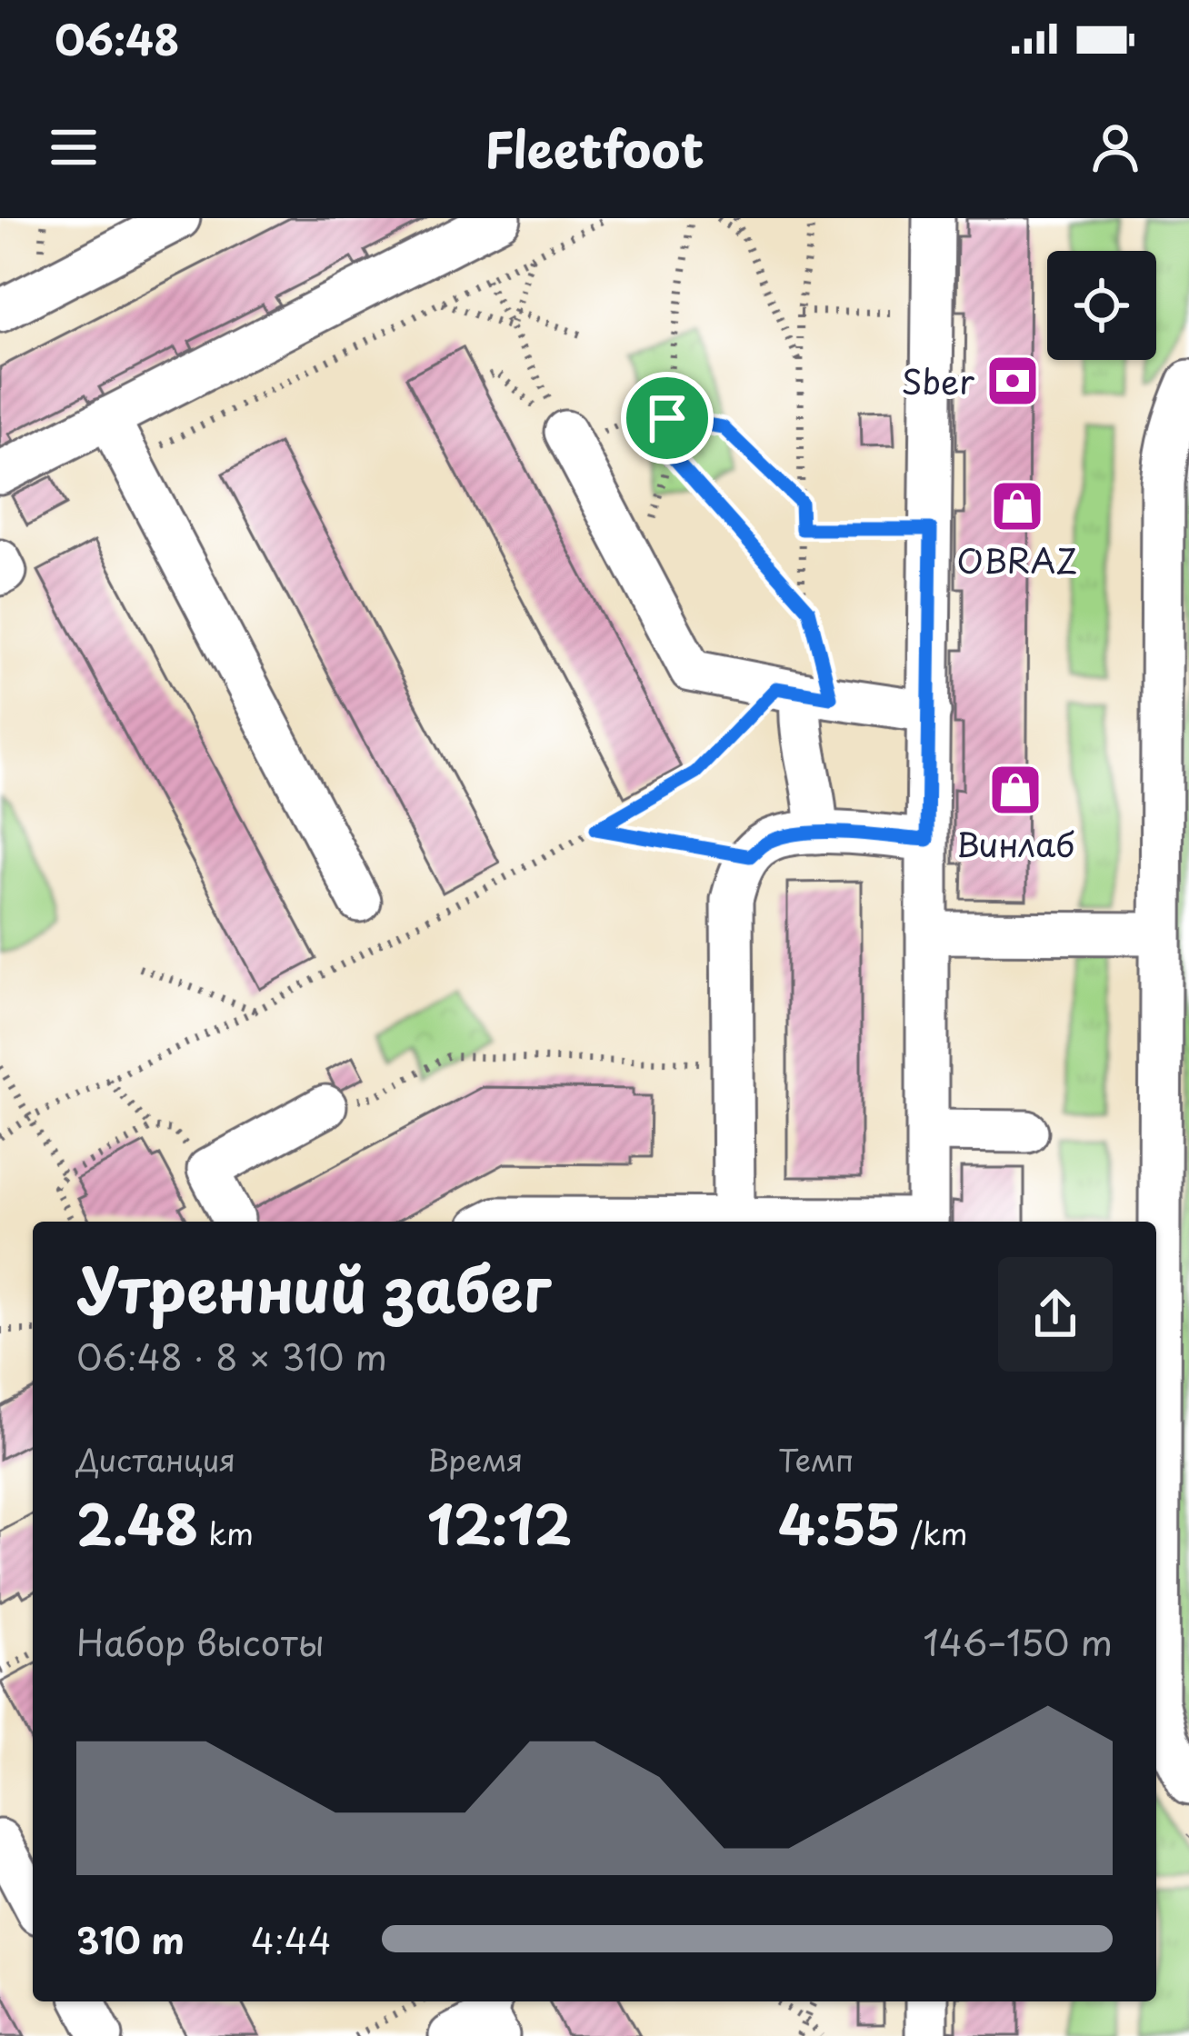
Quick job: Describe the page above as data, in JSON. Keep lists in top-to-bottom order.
{
  "places": {
    "bank": ["Sber"],
    "shop": ["OBRAZ", "Винлаб"]
  },
  "page": {
    "status": "06:48",
    "header": "Fleetfoot",
    "heading": ["Утренний забег", "06:48 · 8 × 310 m"],
    "stats": [
      ["Дистанция", "2.48 km"],
      ["Время", "12:12"],
      ["Темп", "4:55 /km"]
    ],
    "chart": ["Набор высоты", "146–150 m"],
    "list": [
      {
        "name": "310 m",
        "note": "4:44"
      }
    ]
  }
}
